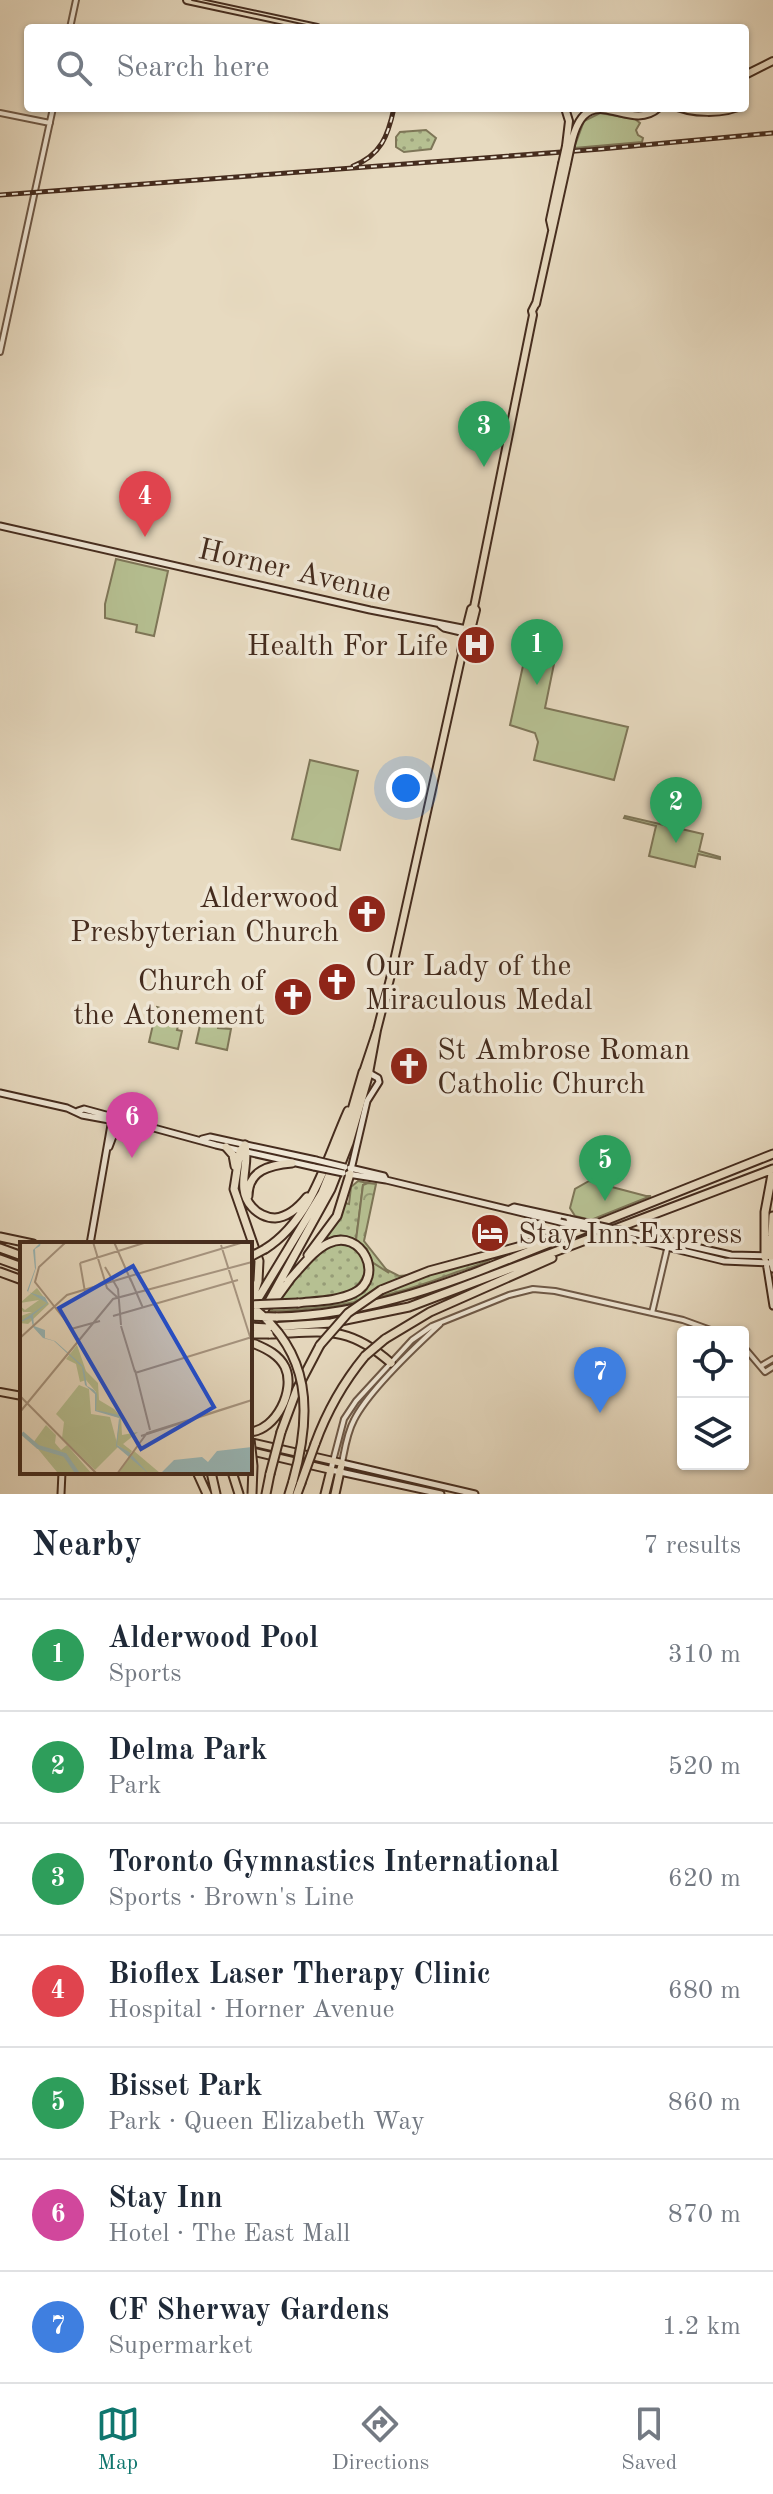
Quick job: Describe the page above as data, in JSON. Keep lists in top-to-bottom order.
{
  "streets": {
    "main road": ["Horner Avenue"]
  },
  "places": {
    "hospital": ["Health For Life"],
    "church": [
      "Alderwood Presbyterian Church",
      "Our Lady of the Miraculous Medal",
      "Church of the Atonement",
      "St Ambrose Roman Catholic Church"
    ],
    "hotel": ["Stay Inn Express"]
  },
  "page": {
    "search": "Search here",
    "pins": [
      "3",
      "4",
      "1",
      "2",
      "6",
      "5",
      "7"
    ],
    "heading": ["Nearby", "7 results"],
    "list": [
      {
        "mark": "1",
        "name": "Alderwood Pool",
        "note": "Sports",
        "value": "310 m"
      },
      {
        "mark": "2",
        "name": "Delma Park",
        "note": "Park",
        "value": "520 m"
      },
      {
        "mark": "3",
        "name": "Toronto Gymnastics International",
        "note": "Sports · Brown's Line",
        "value": "620 m"
      },
      {
        "mark": "4",
        "name": "Bioflex Laser Therapy Clinic",
        "note": "Hospital · Horner Avenue",
        "value": "680 m"
      },
      {
        "mark": "5",
        "name": "Bisset Park",
        "note": "Park · Queen Elizabeth Way",
        "value": "860 m"
      },
      {
        "mark": "6",
        "name": "Stay Inn",
        "note": "Hotel · The East Mall",
        "value": "870 m"
      },
      {
        "mark": "7",
        "name": "CF Sherway Gardens",
        "note": "Supermarket",
        "value": "1.2 km"
      }
    ],
    "nav": ["Map", "Directions", "Saved"]
  }
}
